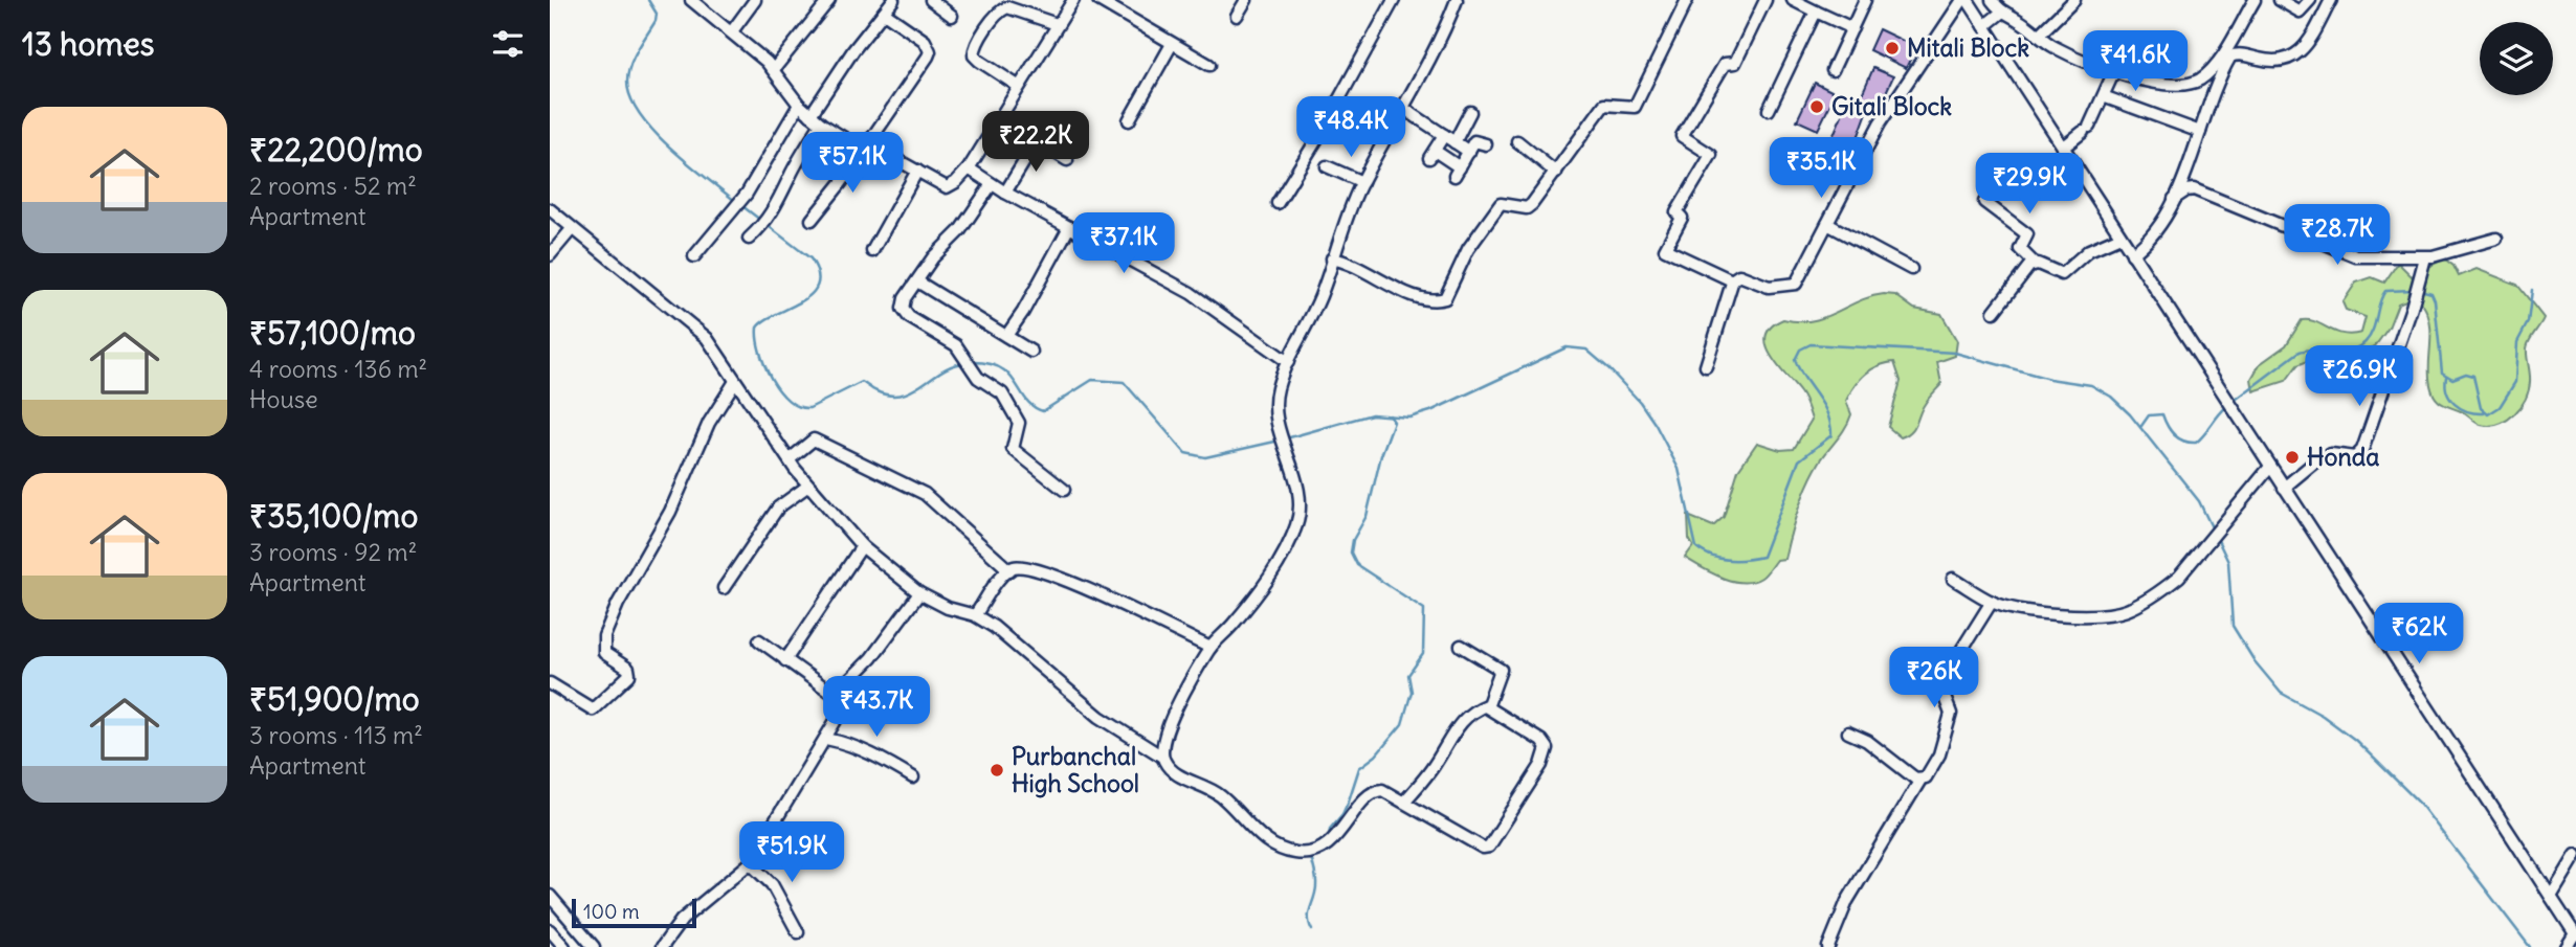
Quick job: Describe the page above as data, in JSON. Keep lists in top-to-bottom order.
{
  "places": [
    "Mitali Block",
    "Gitali Block",
    "Honda",
    "Purbanchal High School"
  ],
  "scale_bar": "100 m",
  "page": {
    "heading": "13 homes",
    "price": [
      "₹41.6K",
      "₹48.4K",
      "₹22.2K",
      "₹57.1K",
      "₹35.1K",
      "₹29.9K",
      "₹28.7K",
      "₹37.1K",
      "₹26.9K",
      "₹62K",
      "₹26K",
      "₹43.7K",
      "₹51.9K"
    ],
    "list": [
      {
        "name": "₹22,200/mo",
        "note": "2 rooms · 52 m² · Apartment"
      },
      {
        "name": "₹57,100/mo",
        "note": "4 rooms · 136 m² · House"
      },
      {
        "name": "₹35,100/mo",
        "note": "3 rooms · 92 m² · Apartment"
      },
      {
        "name": "₹51,900/mo",
        "note": "3 rooms · 113 m² · Apartment"
      }
    ],
    "scale": "100 m"
  }
}
